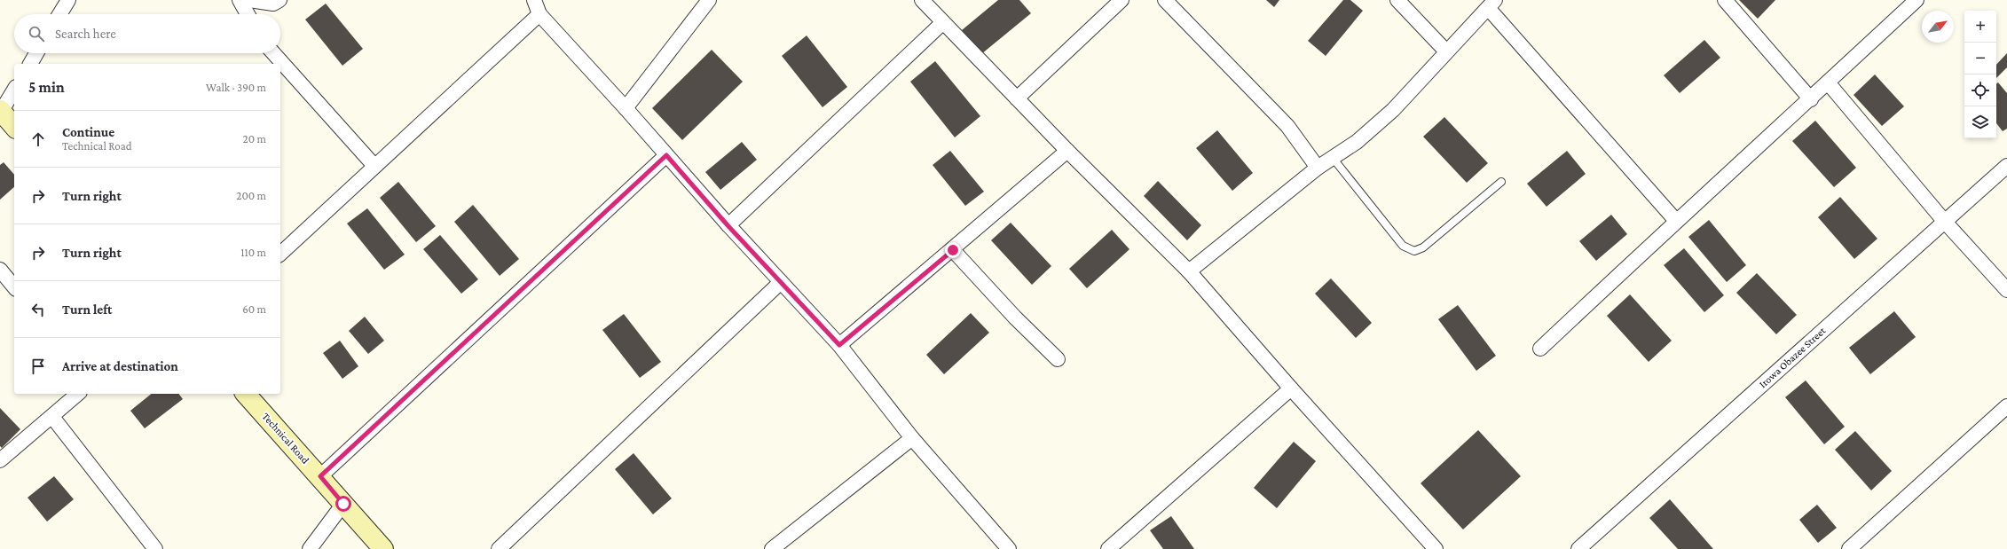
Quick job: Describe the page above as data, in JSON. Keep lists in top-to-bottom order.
{
  "streets": {
    "street": ["Irowa Obazee Street", "Technical Road"]
  },
  "north": "top right",
  "page": {
    "map_buttons": ["+", "−"],
    "search": "Search here",
    "heading": ["5 min", "Walk · 390 m"],
    "list": [
      ["Continue", "Technical Road", "20 m"],
      ["Turn right", "200 m"],
      ["Turn right", "110 m"],
      ["Turn left", "60 m"],
      "Arrive at destination"
    ]
  }
}
